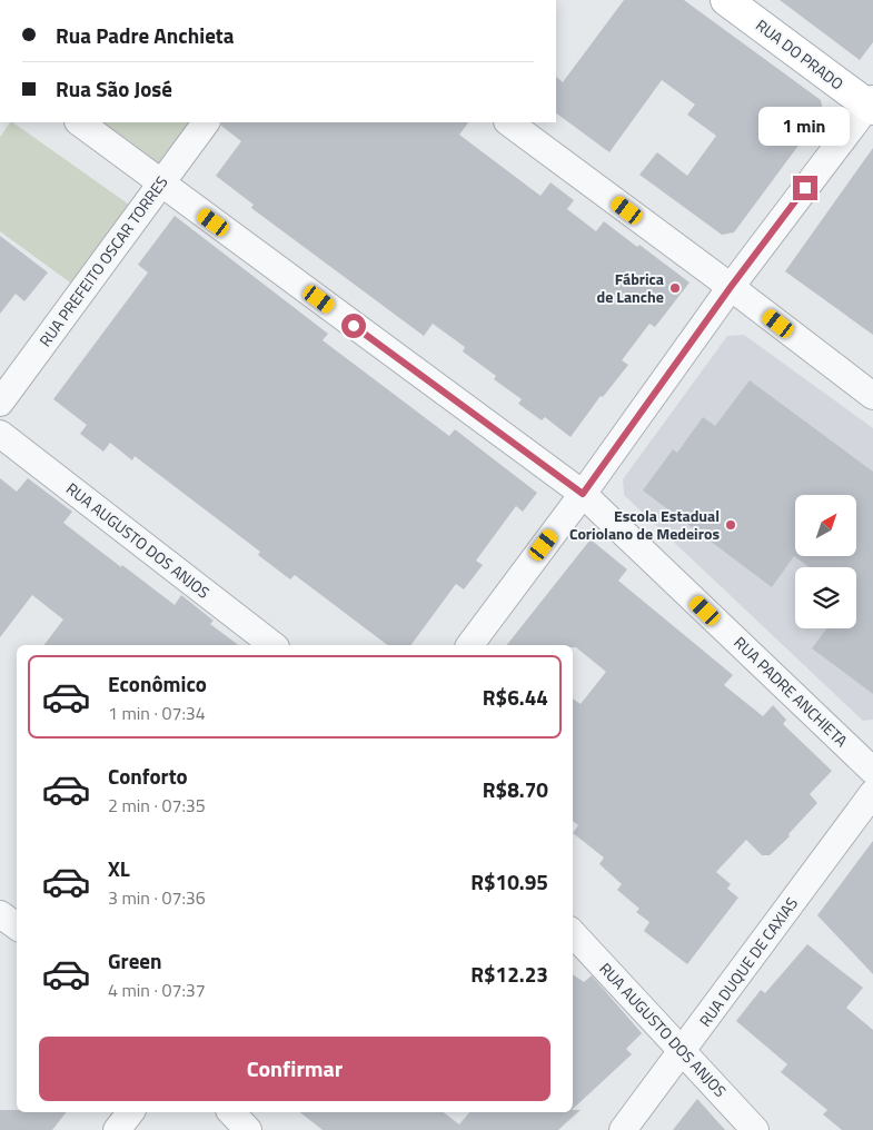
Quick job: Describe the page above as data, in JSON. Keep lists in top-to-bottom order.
{
  "streets": {
    "main road": ["RUA DO PRADO"],
    "street": [
      "RUA PREFEITO OSCAR TORRES",
      "RUA AUGUSTO DOS ANJOS",
      "RUA PADRE ANCHIETA",
      "RUA DUQUE DE CAXIAS"
    ]
  },
  "crossings": [
    ["RUA PREFEITO OSCAR TORRES", "RUA PADRE ANCHIETA"],
    ["RUA AUGUSTO DOS ANJOS", "RUA DUQUE DE CAXIAS"]
  ],
  "places": ["Fábrica de Lanche", "Escola Estadual Coriolano de Medeiros"],
  "north": "top right",
  "page": {
    "banner": ["Rua Padre Anchieta", "Rua São José"],
    "bubble": "1 min",
    "list": [
      {
        "name": "Econômico",
        "note": "1 min · 07:34",
        "value": "R$6.44"
      },
      {
        "name": "Conforto",
        "note": "2 min · 07:35",
        "value": "R$8.70"
      },
      {
        "name": "XL",
        "note": "3 min · 07:36",
        "value": "R$10.95"
      },
      {
        "name": "Green",
        "note": "4 min · 07:37",
        "value": "R$12.23"
      }
    ],
    "buttons": "Confirmar"
  }
}
